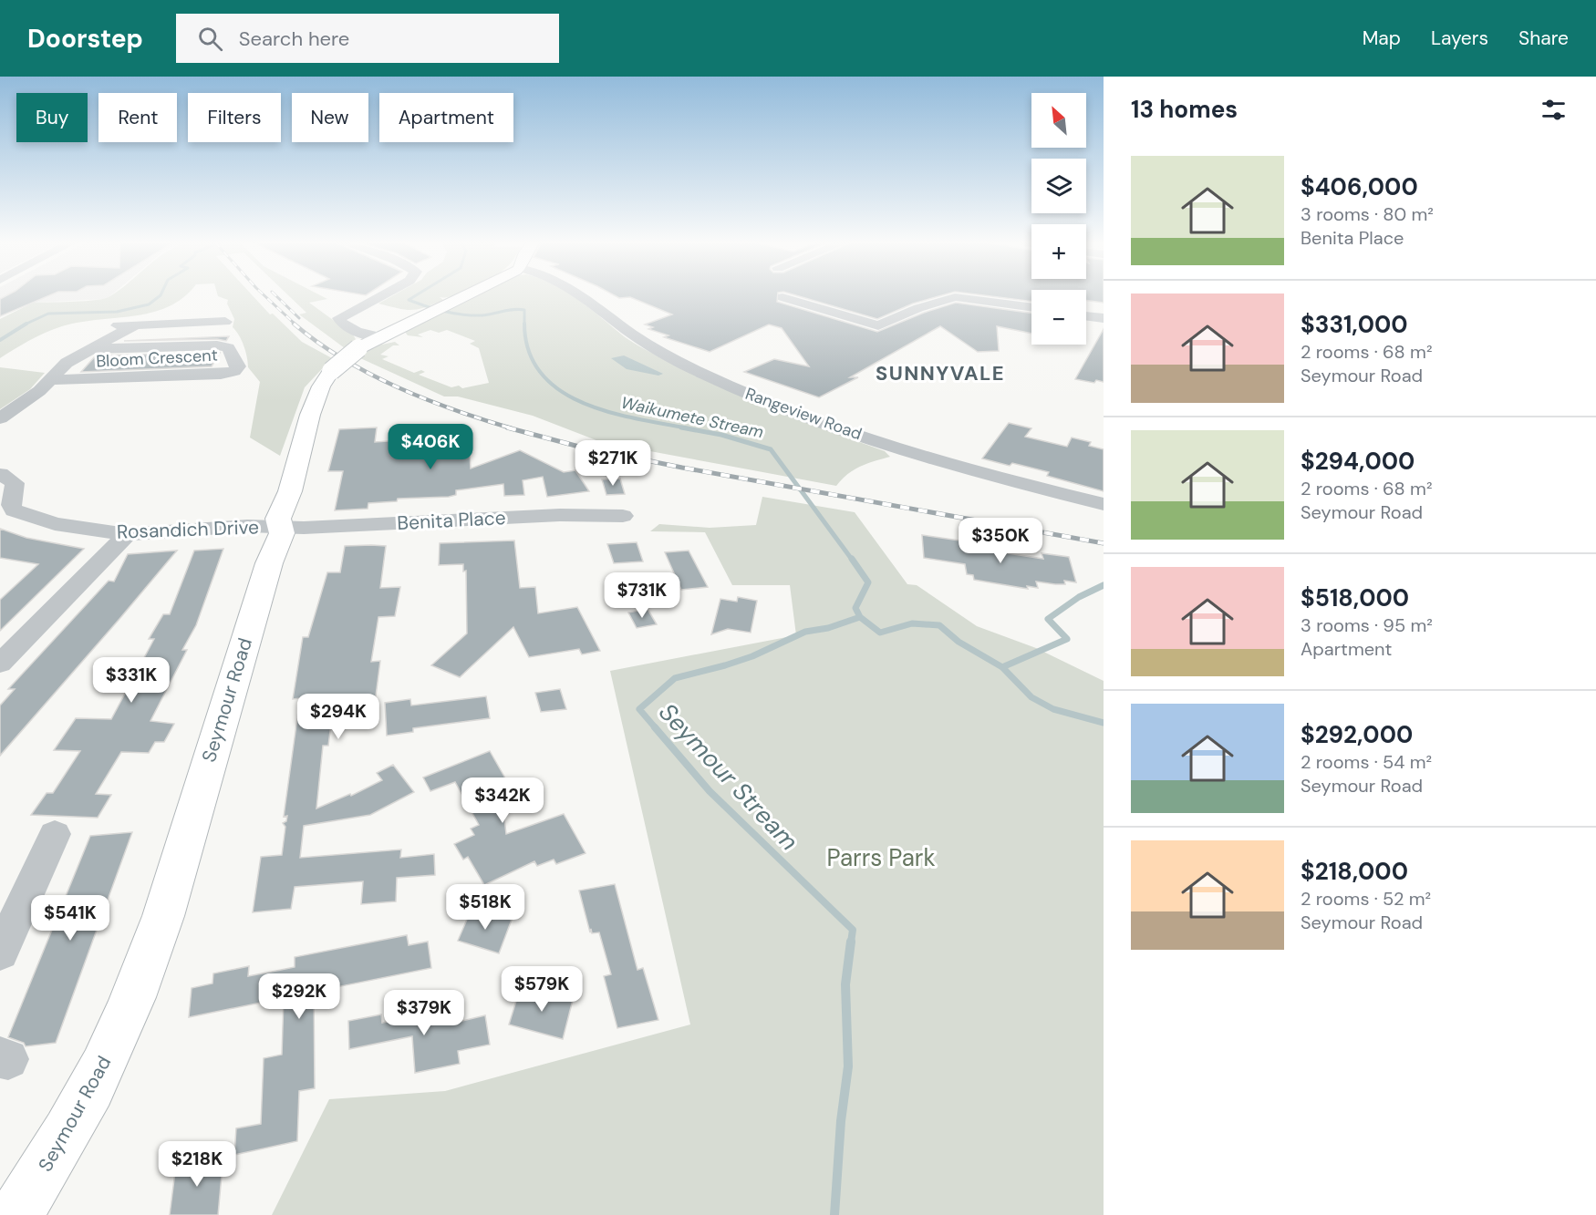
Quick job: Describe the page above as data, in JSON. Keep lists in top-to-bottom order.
{
  "streets": {
    "main road": ["Seymour Road"],
    "street": [
      "Bloom Crescent",
      "Rangeview Road",
      "Benita Place",
      "Rosandich Drive"
    ]
  },
  "crossings": [
    ["Benita Place", "Rosandich Drive"],
    ["Benita Place", "Seymour Road"],
    ["Rosandich Drive", "Seymour Road"]
  ],
  "districts": ["SUNNYVALE"],
  "water": ["Waikumete Stream", "Seymour Stream"],
  "parks": ["Parrs Park"],
  "north": "top left",
  "page": {
    "header": "Doorstep",
    "search": "Search here",
    "nav": ["Map", "Layers", "Share"],
    "heading": "13 homes",
    "map_buttons": ["+", "−"],
    "chip": [
      "Buy",
      "Rent",
      "Filters",
      "New",
      "Apartment"
    ],
    "list": [
      {
        "name": "$406,000",
        "note": "3 rooms · 80 m² · Benita Place"
      },
      {
        "name": "$331,000",
        "note": "2 rooms · 68 m² · Seymour Road"
      },
      {
        "name": "$294,000",
        "note": "2 rooms · 68 m² · Seymour Road"
      },
      {
        "name": "$518,000",
        "note": "3 rooms · 95 m² · Apartment"
      },
      {
        "name": "$292,000",
        "note": "2 rooms · 54 m² · Seymour Road"
      },
      {
        "name": "$218,000",
        "note": "2 rooms · 52 m² · Seymour Road"
      }
    ],
    "price": [
      "$406K",
      "$271K",
      "$350K",
      "$731K",
      "$331K",
      "$294K",
      "$342K",
      "$518K",
      "$541K",
      "$579K",
      "$292K",
      "$379K",
      "$218K"
    ]
  }
}
